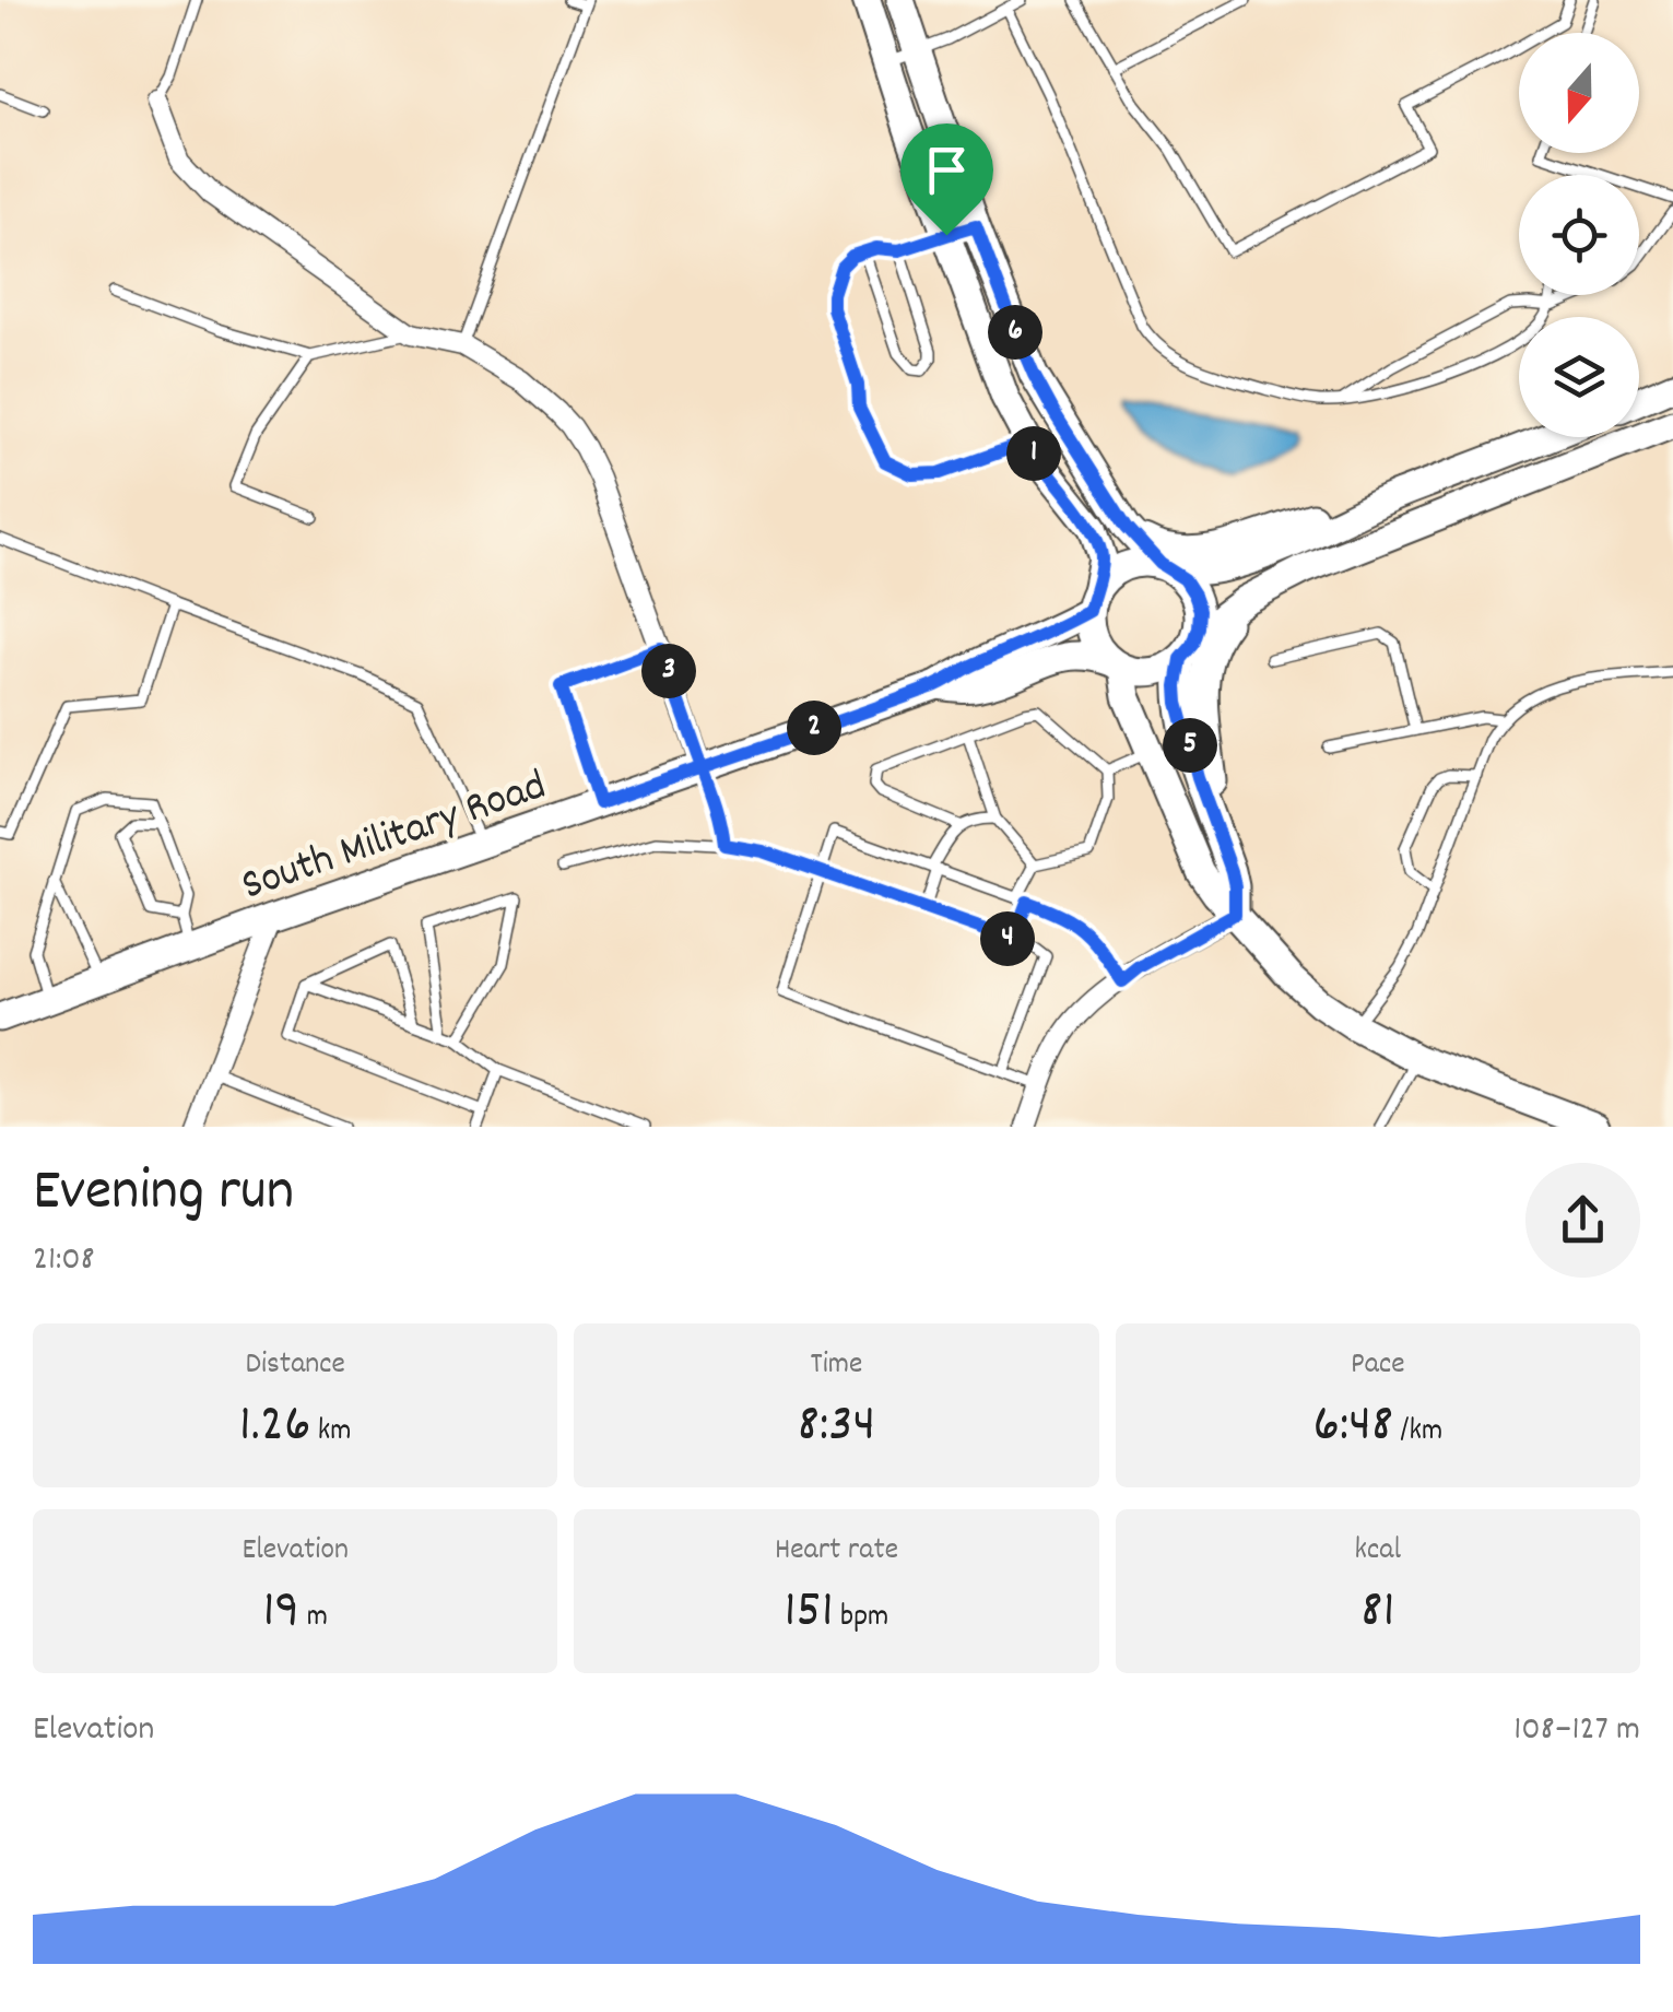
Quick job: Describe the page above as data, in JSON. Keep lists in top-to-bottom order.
{
  "streets": {
    "main road": ["South Military Road"]
  },
  "north": "bottom",
  "page": {
    "pins": [
      "6",
      "1",
      "3",
      "2",
      "5",
      "4"
    ],
    "heading": ["Evening run", "21:08"],
    "stats": [
      ["Distance", "1.26 km"],
      ["Time", "8:34"],
      ["Pace", "6:48 /km"],
      ["Elevation", "19 m"],
      ["Heart rate", "151 bpm"],
      ["kcal", "81"]
    ],
    "chart": ["Elevation", "108–127 m"]
  }
}
